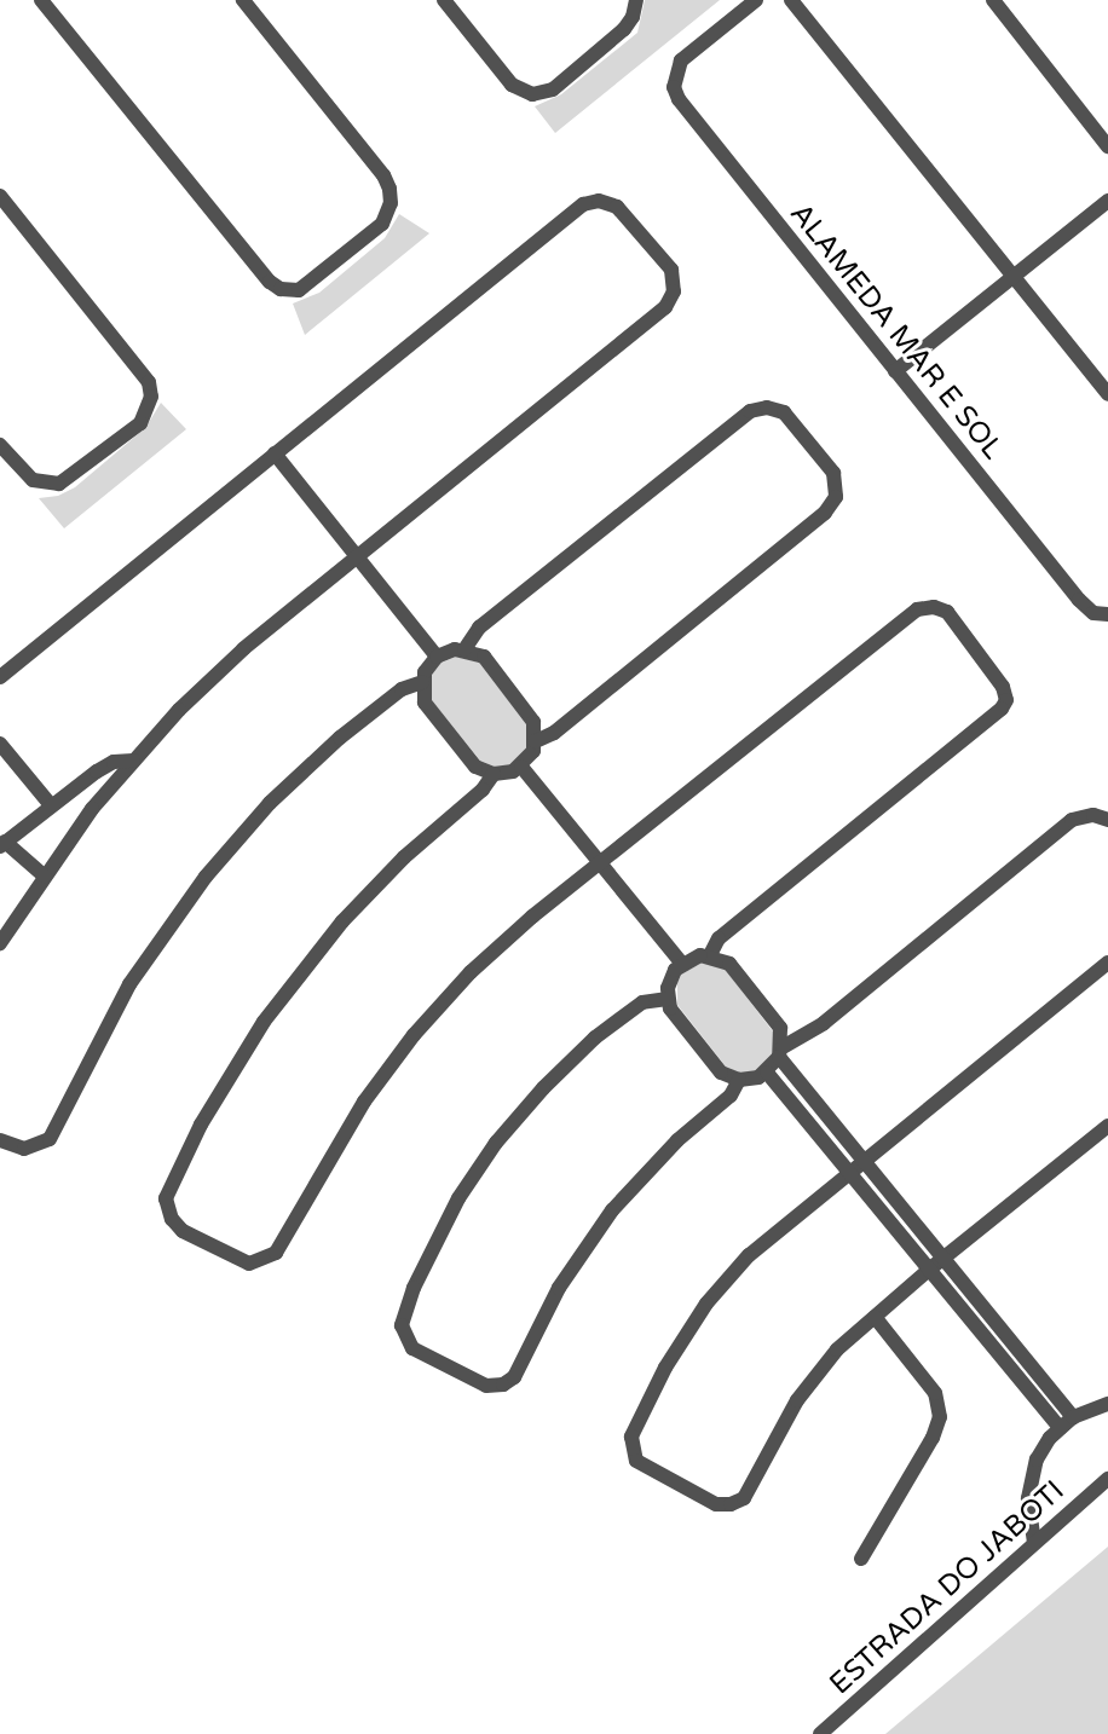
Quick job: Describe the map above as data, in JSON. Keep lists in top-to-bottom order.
{
  "streets": {
    "street": ["ALAMEDA MAR E SOL", "ESTRADA DO JABOTI"]
  }
}
